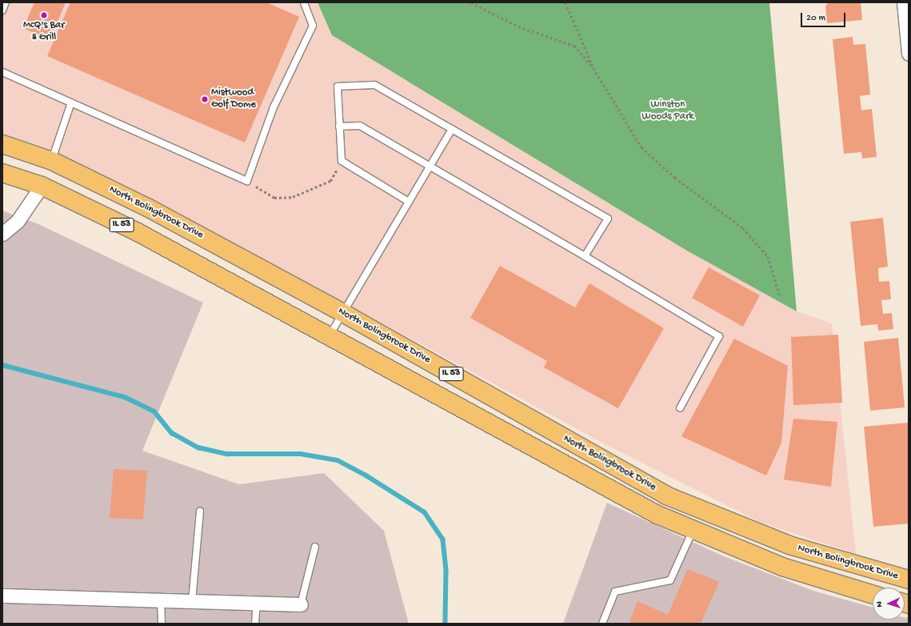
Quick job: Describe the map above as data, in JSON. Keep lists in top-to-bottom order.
{
  "streets": {
    "main road": ["North Bolingbrook Drive", "IL 53"]
  },
  "parks": ["Winston Woods Park"],
  "places": ["McQ's Bar & Grill", "Mistwood Golf Dome"],
  "scale_bar": "20 m",
  "north": "left"
}
